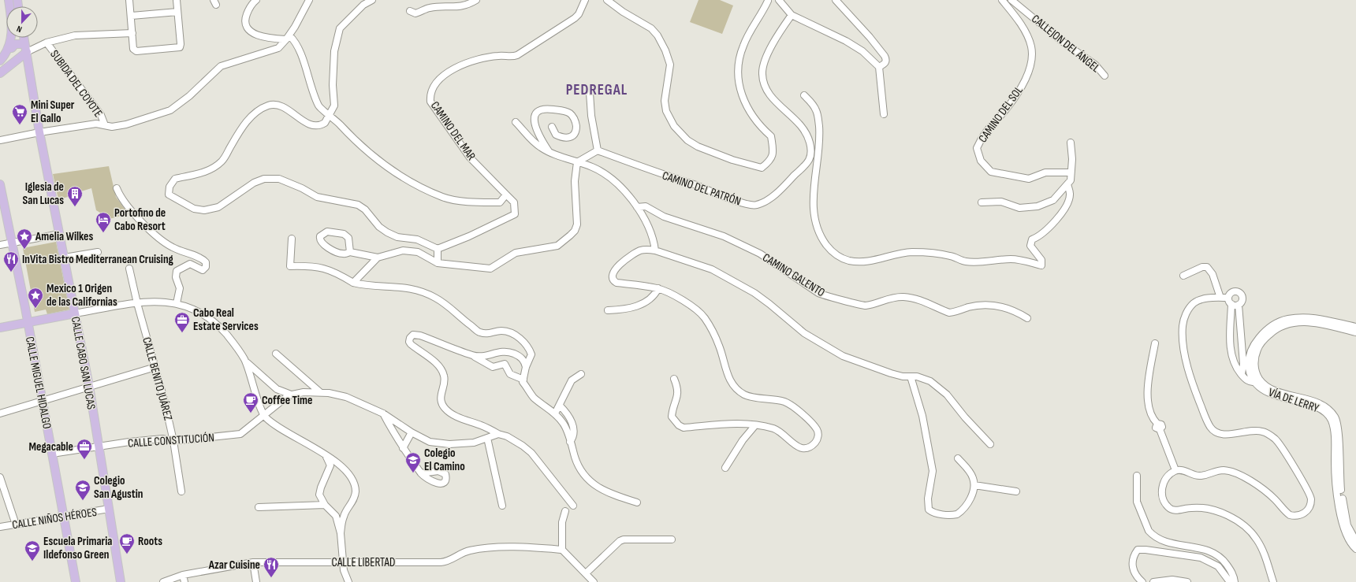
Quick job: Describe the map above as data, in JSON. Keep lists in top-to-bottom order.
{
  "streets": {
    "main road": ["CALLE CABO SAN LUCAS", "CALLE MIGUEL HIDALGO"],
    "street": [
      "CALLEJON DEL ÁNGEL",
      "SUBIDA DEL COYOTE",
      "CAMINO DEL SOL",
      "CAMINO DEL MAR",
      "CAMINO DEL PATRÓN",
      "CAMINO GALENTO",
      "CALLE BENITO JUÁREZ",
      "VÍA DE LERRY",
      "CALLE CONSTITUCIÓN",
      "CALLE NIÑOS HÉROES",
      "CALLE LIBERTAD"
    ]
  },
  "crossings": [
    ["CALLE CABO SAN LUCAS", "CALLE CONSTITUCIÓN"],
    ["CALLE CABO SAN LUCAS", "CALLE NIÑOS HÉROES"],
    ["CALLE BENITO JUÁREZ", "CALLE CONSTITUCIÓN"],
    ["CALLE MIGUEL HIDALGO", "CALLE CONSTITUCIÓN"],
    ["CALLE MIGUEL HIDALGO", "CALLE NIÑOS HÉROES"]
  ],
  "districts": ["PEDREGAL"],
  "places": {
    "supermarket": ["Mini Super El Gallo"],
    "building": ["Iglesia de San Lucas"],
    "hotel": ["Portofino de Cabo Resort"],
    "place": ["Amelia Wilkes", "Mexico 1 Origen de las Californias"],
    "restaurant": ["InVita Bistro Mediterranean Cruising", "Azar Cuisine"],
    "office": ["Cabo Real Estate Services", "Megacable"],
    "cafe": ["Coffee Time", "Roots"],
    "school or university": ["Colegio El Camino", "Colegio San Agustin", "Escuela Primaria Ildefonso Green"]
  },
  "north": "bottom"
}
